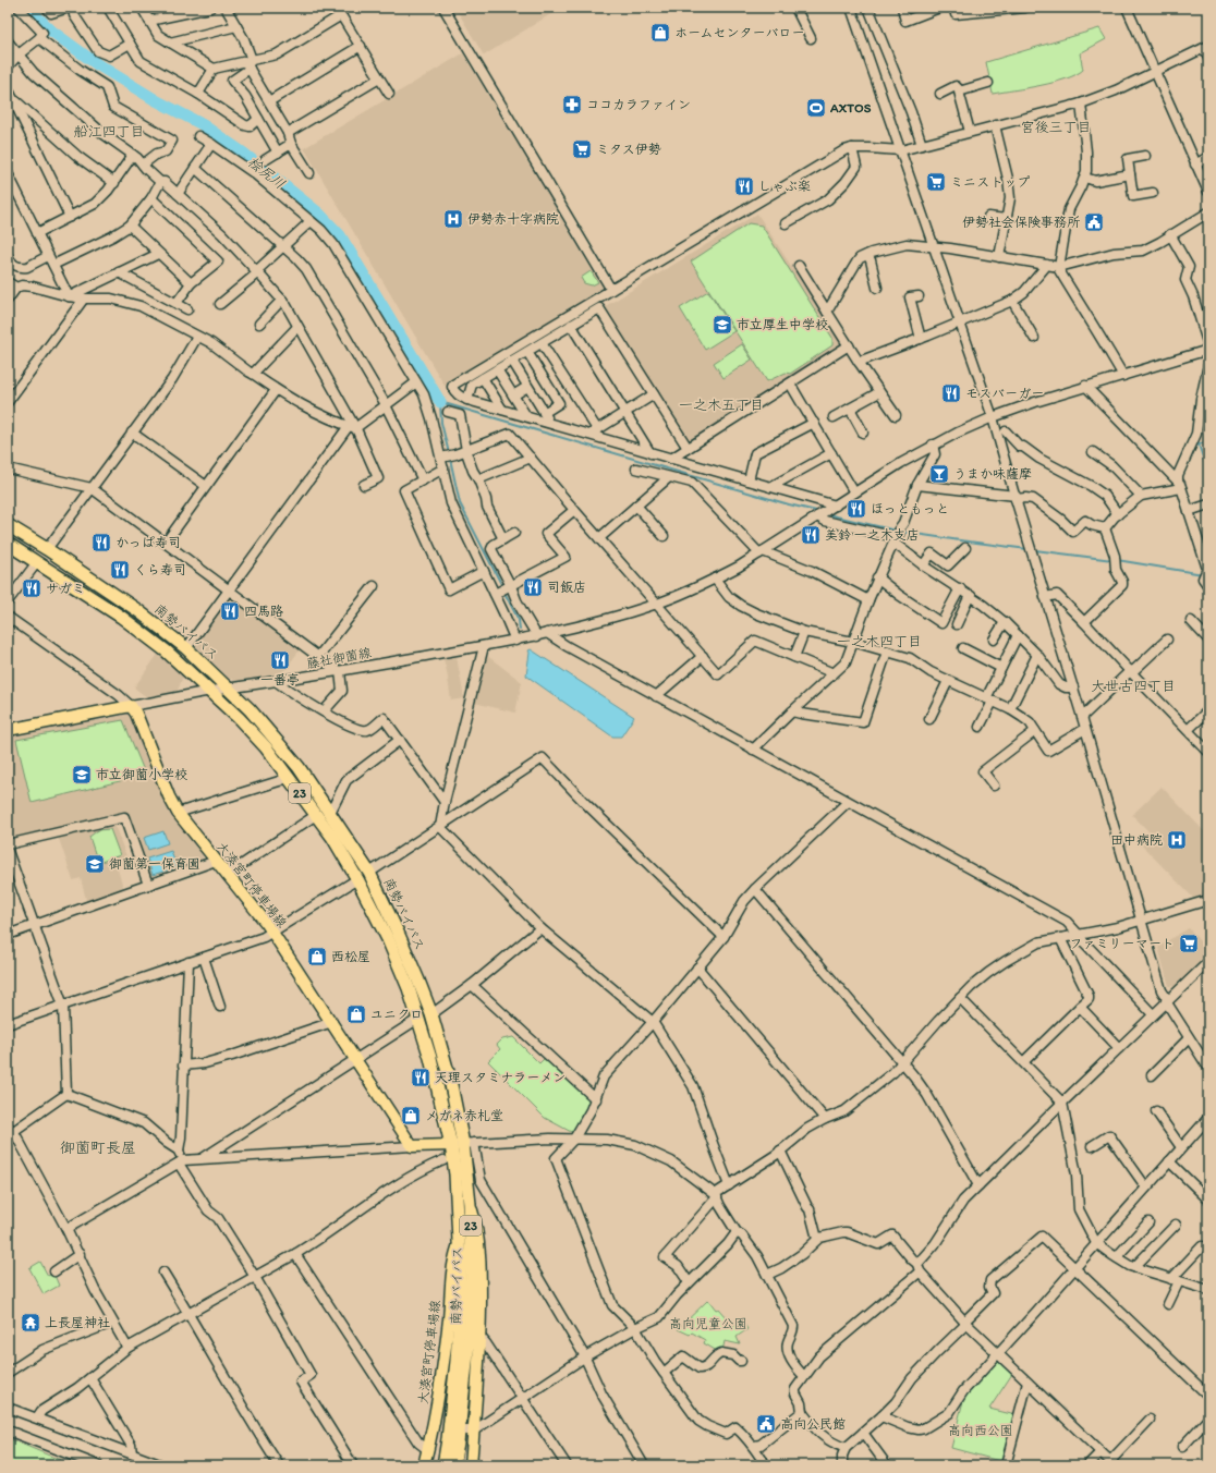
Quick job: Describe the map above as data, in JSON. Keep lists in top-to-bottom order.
{
  "streets": {
    "highway": ["南勢バイパス", "23"],
    "main road": ["大湊宮町停車場線"],
    "street": ["藤社御薗線"]
  },
  "crossings": [
    ["南勢バイパス", "藤社御薗線"],
    ["南勢バイパス", "大湊宮町停車場線"],
    ["藤社御薗線", "大湊宮町停車場線"]
  ],
  "districts": [
    "宮後三丁目",
    "船江四丁目",
    "一之木五丁目",
    "一之木四丁目",
    "大世古四丁目",
    "御薗町長屋"
  ],
  "water": ["桧尻川"],
  "parks": ["高向児童公園", "高向西公園"],
  "places": {
    "shop": [
      "ホームセンターバロー",
      "西松屋",
      "ユニクロ",
      "メガネ赤札堂"
    ],
    "pharmacy": ["ココカラファイン"],
    "sports": ["AXTOS"],
    "supermarket": ["ミタス伊勢", "ミニストップ", "ファミリーマート"],
    "restaurant": [
      "しゃぶ楽",
      "モスバーガー",
      "ほっともっと",
      "美鈴 一之木支店",
      "かっぱ寿司",
      "くら寿司",
      "司飯店",
      "サガミ",
      "四馬路",
      "一番亭",
      "天理スタミナラーメン"
    ],
    "hospital": ["伊勢赤十字病院", "田中病院"],
    "public building": ["伊勢社会保険事務所", "高向公民館"],
    "school or university": ["市立厚生中学校", "市立御薗小学校", "御薗第一保育園"],
    "bar": ["うまか味薩摩"],
    "temple": ["上長屋神社"]
  }
}
